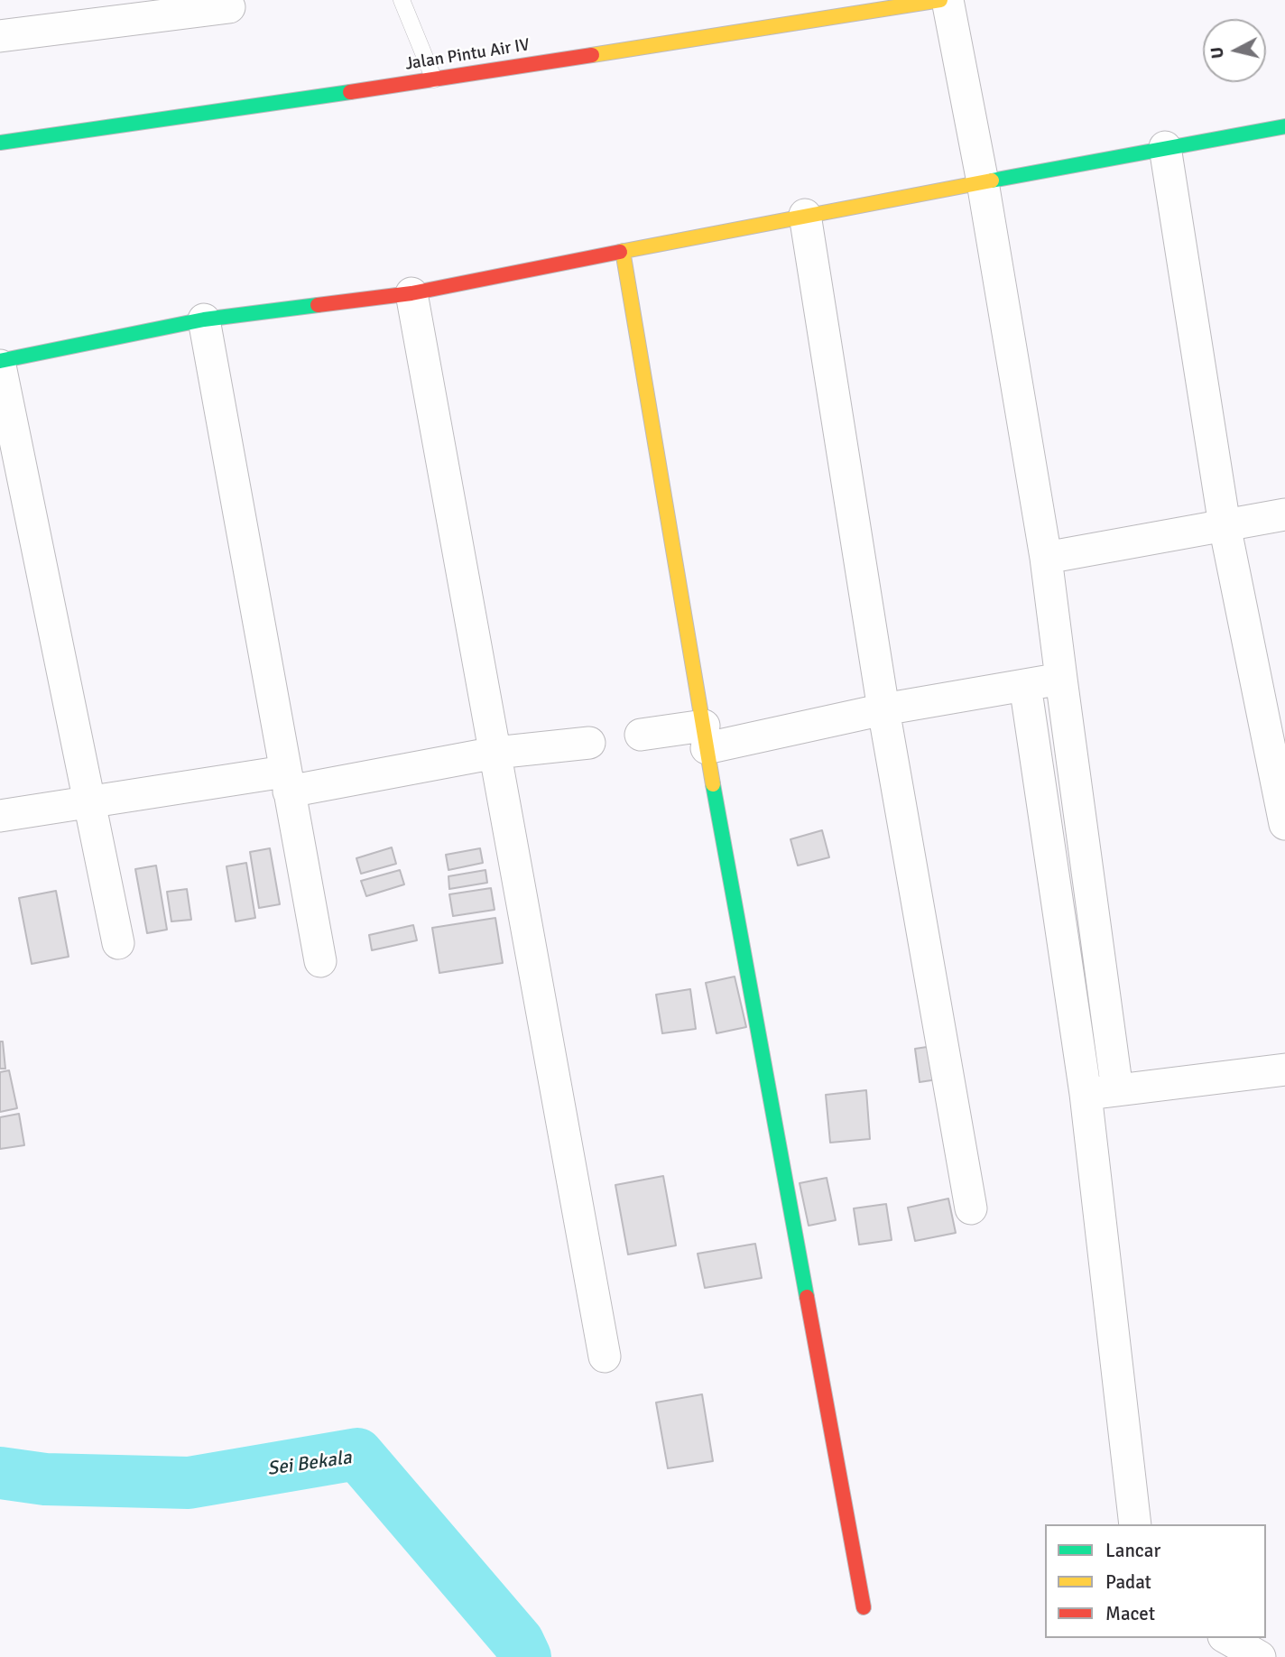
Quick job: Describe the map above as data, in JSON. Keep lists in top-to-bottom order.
{
  "streets": {
    "street": ["Jalan Pintu Air IV"]
  },
  "water": ["Sei Bekala"],
  "legend": ["Lancar", "Padat", "Macet"],
  "north": "left"
}
